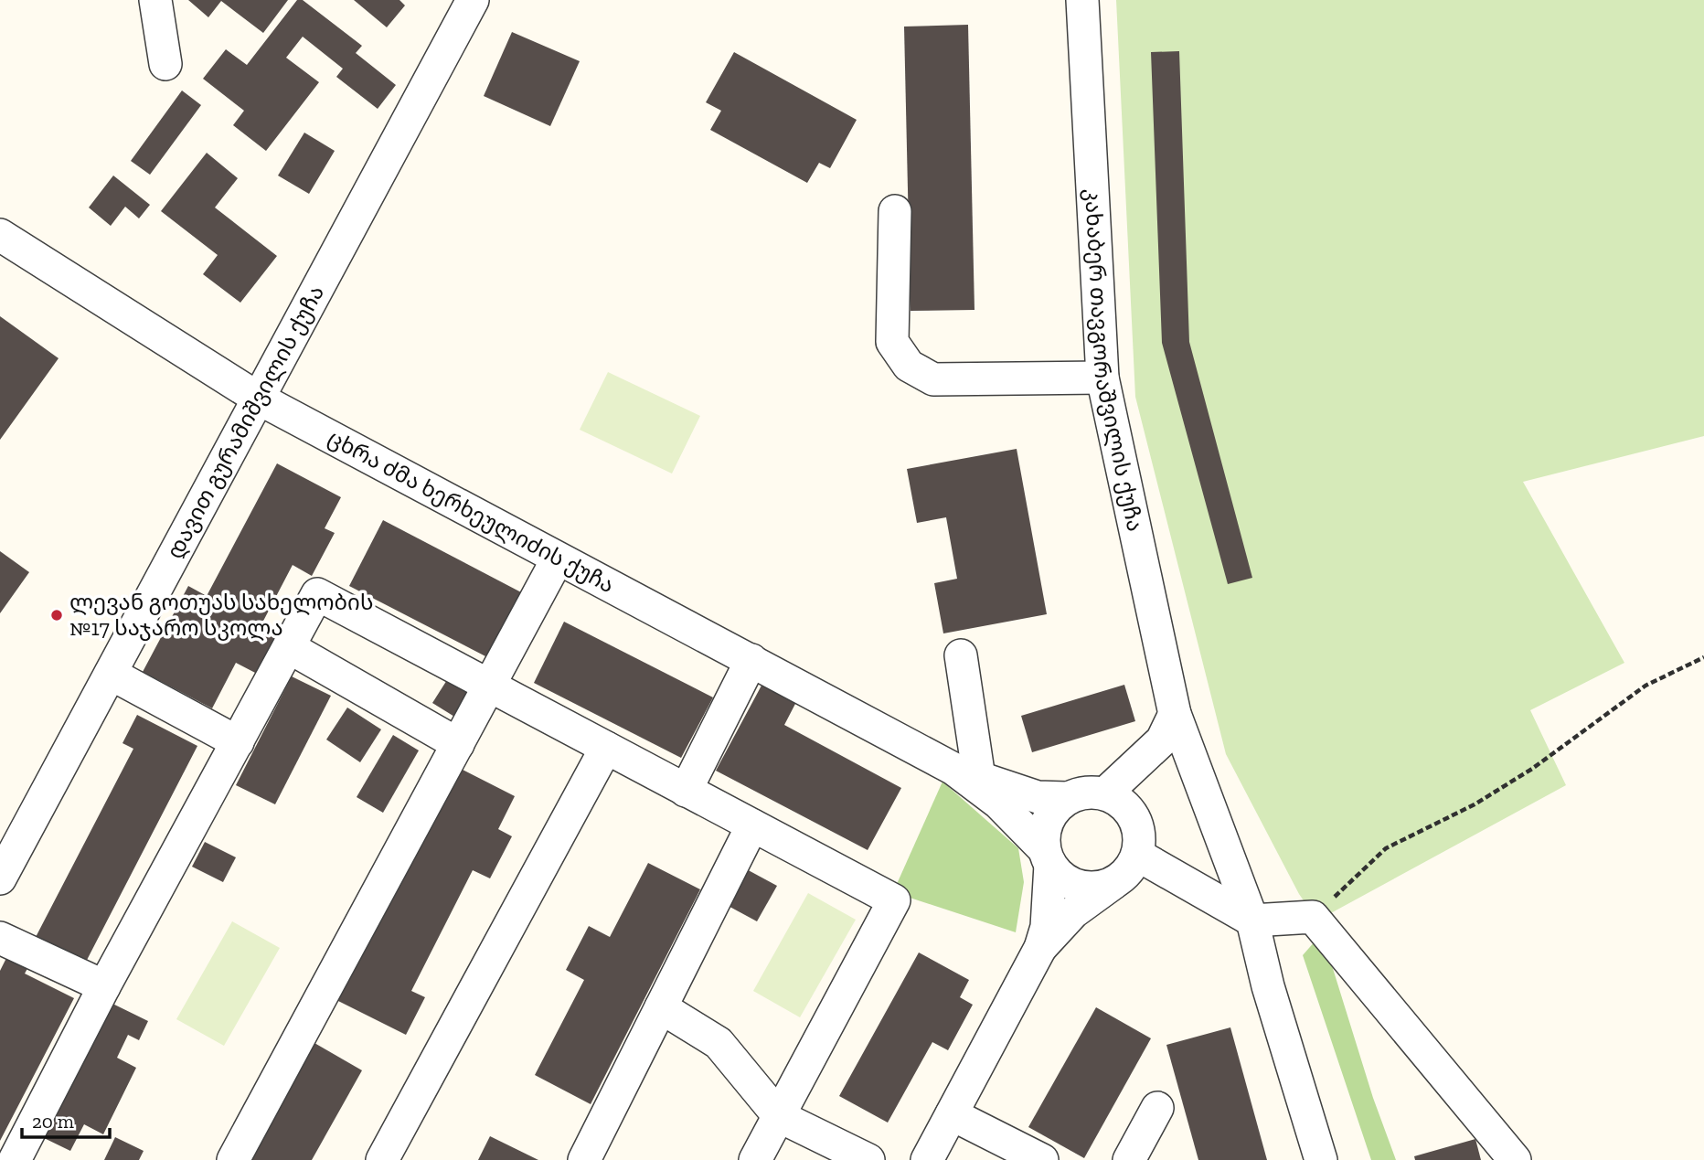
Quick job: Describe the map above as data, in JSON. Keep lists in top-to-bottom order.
{
  "streets": {
    "street": ["კახაბერ თავგორაშვილის ქუჩა", "დავით გურამიშვილის ქუჩა", "ცხრა ძმა ხერხეულიძის ქუჩა"]
  },
  "crossings": [
    ["დავით გურამიშვილის ქუჩა", "ცხრა ძმა ხერხეულიძის ქუჩა"]
  ],
  "places": ["ლევან გოთუას სახელობის №17 საჯარო სკოლა"],
  "scale_bar": "20 m"
}
